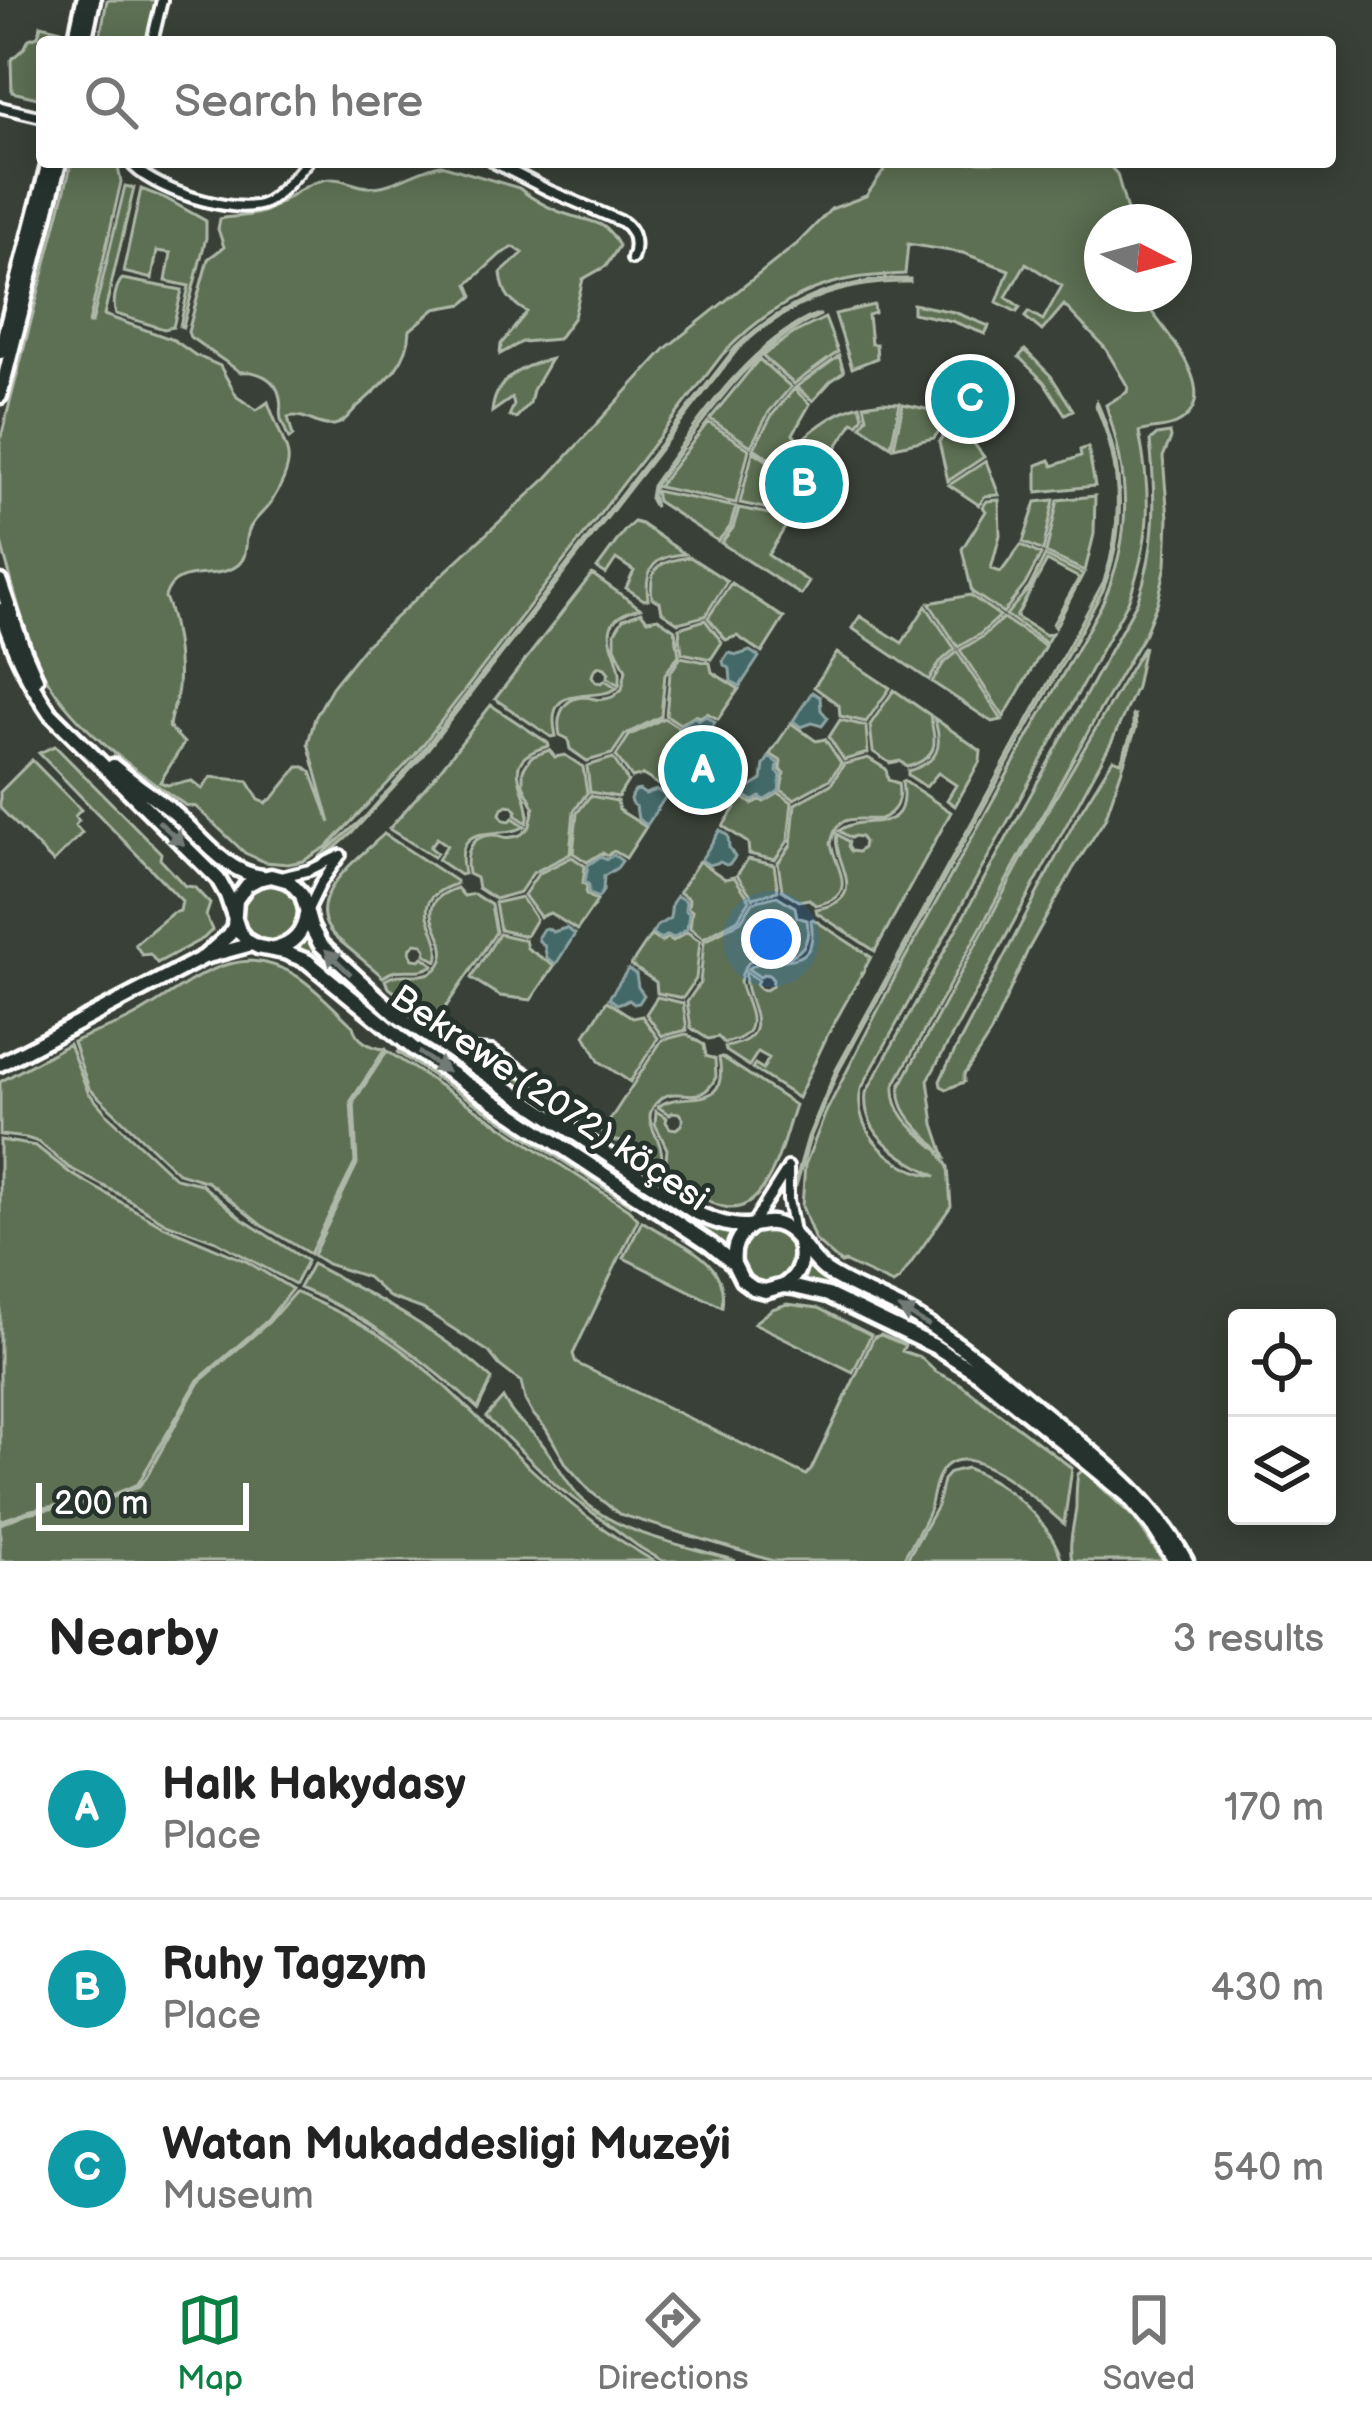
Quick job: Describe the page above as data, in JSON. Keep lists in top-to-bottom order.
{
  "streets": {
    "main road": ["Bekrewe (2072) köçesi"]
  },
  "scale_bar": "200 m",
  "north": "right",
  "page": {
    "search": "Search here",
    "pins": ["C", "B", "A"],
    "scale": "200 m",
    "heading": ["Nearby", "3 results"],
    "list": [
      {
        "mark": "A",
        "name": "Halk Hakydasy",
        "note": "Place",
        "value": "170 m"
      },
      {
        "mark": "B",
        "name": "Ruhy Tagzym",
        "note": "Place",
        "value": "430 m"
      },
      {
        "mark": "C",
        "name": "Watan Mukaddesligi Muzeýi",
        "note": "Museum",
        "value": "540 m"
      }
    ],
    "nav": ["Map", "Directions", "Saved"]
  }
}
